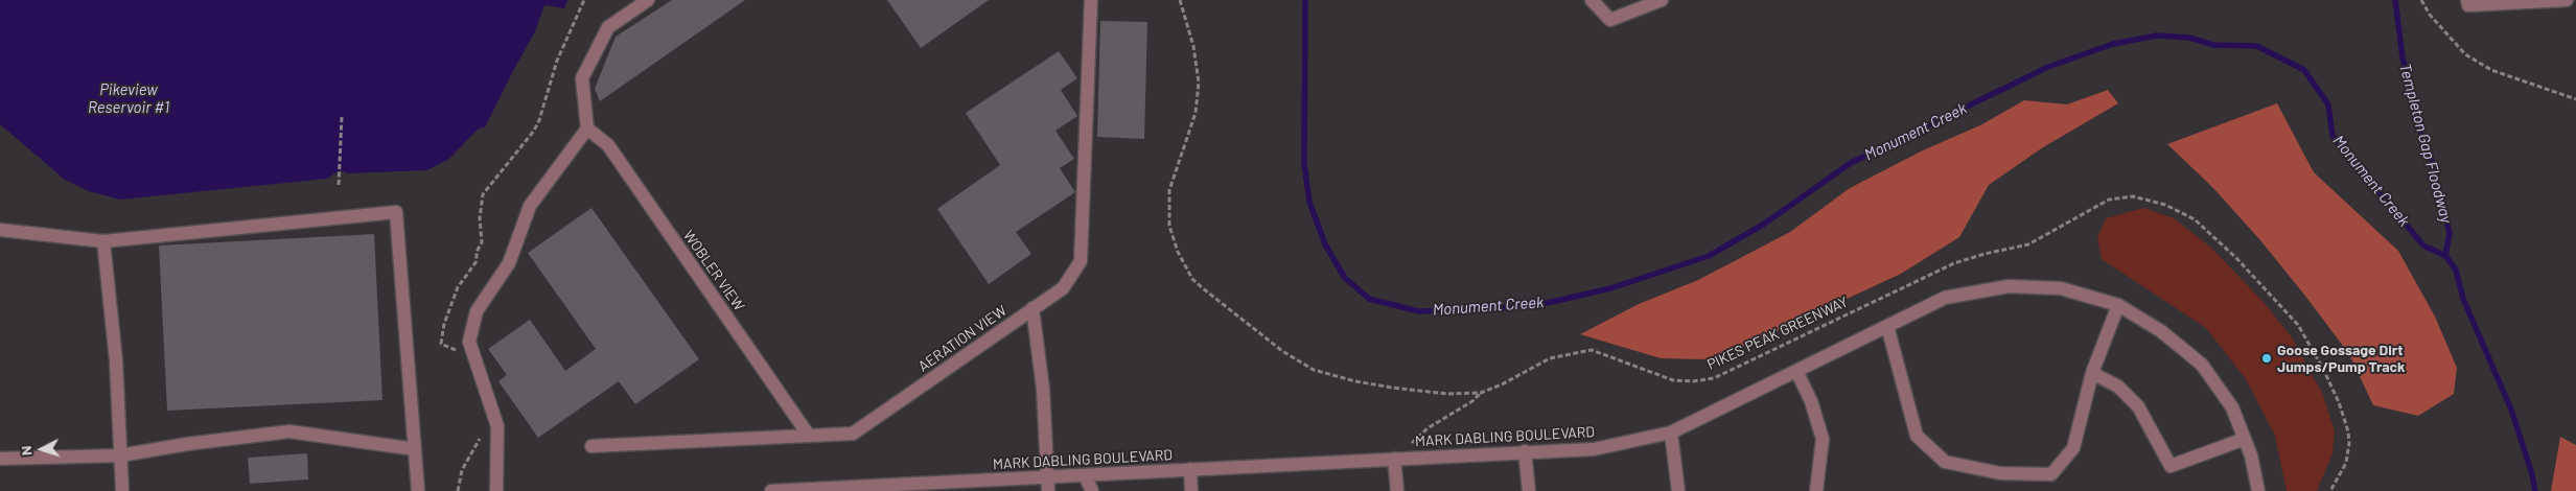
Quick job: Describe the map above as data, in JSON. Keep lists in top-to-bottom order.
{
  "streets": {
    "street": ["WOBLER VIEW", "AERATION VIEW", "MARK DABLING BOULEVARD"],
    "path": ["PIKES PEAK GREENWAY"]
  },
  "crossings": [
    ["WOBLER VIEW", "AERATION VIEW"]
  ],
  "water": ["Pikeview Reservoir #1", "Monument Creek", "Templeton Gap Floodway"],
  "places": ["Goose Gossage Dirt Jumps/Pump Track"],
  "north": "left"
}
